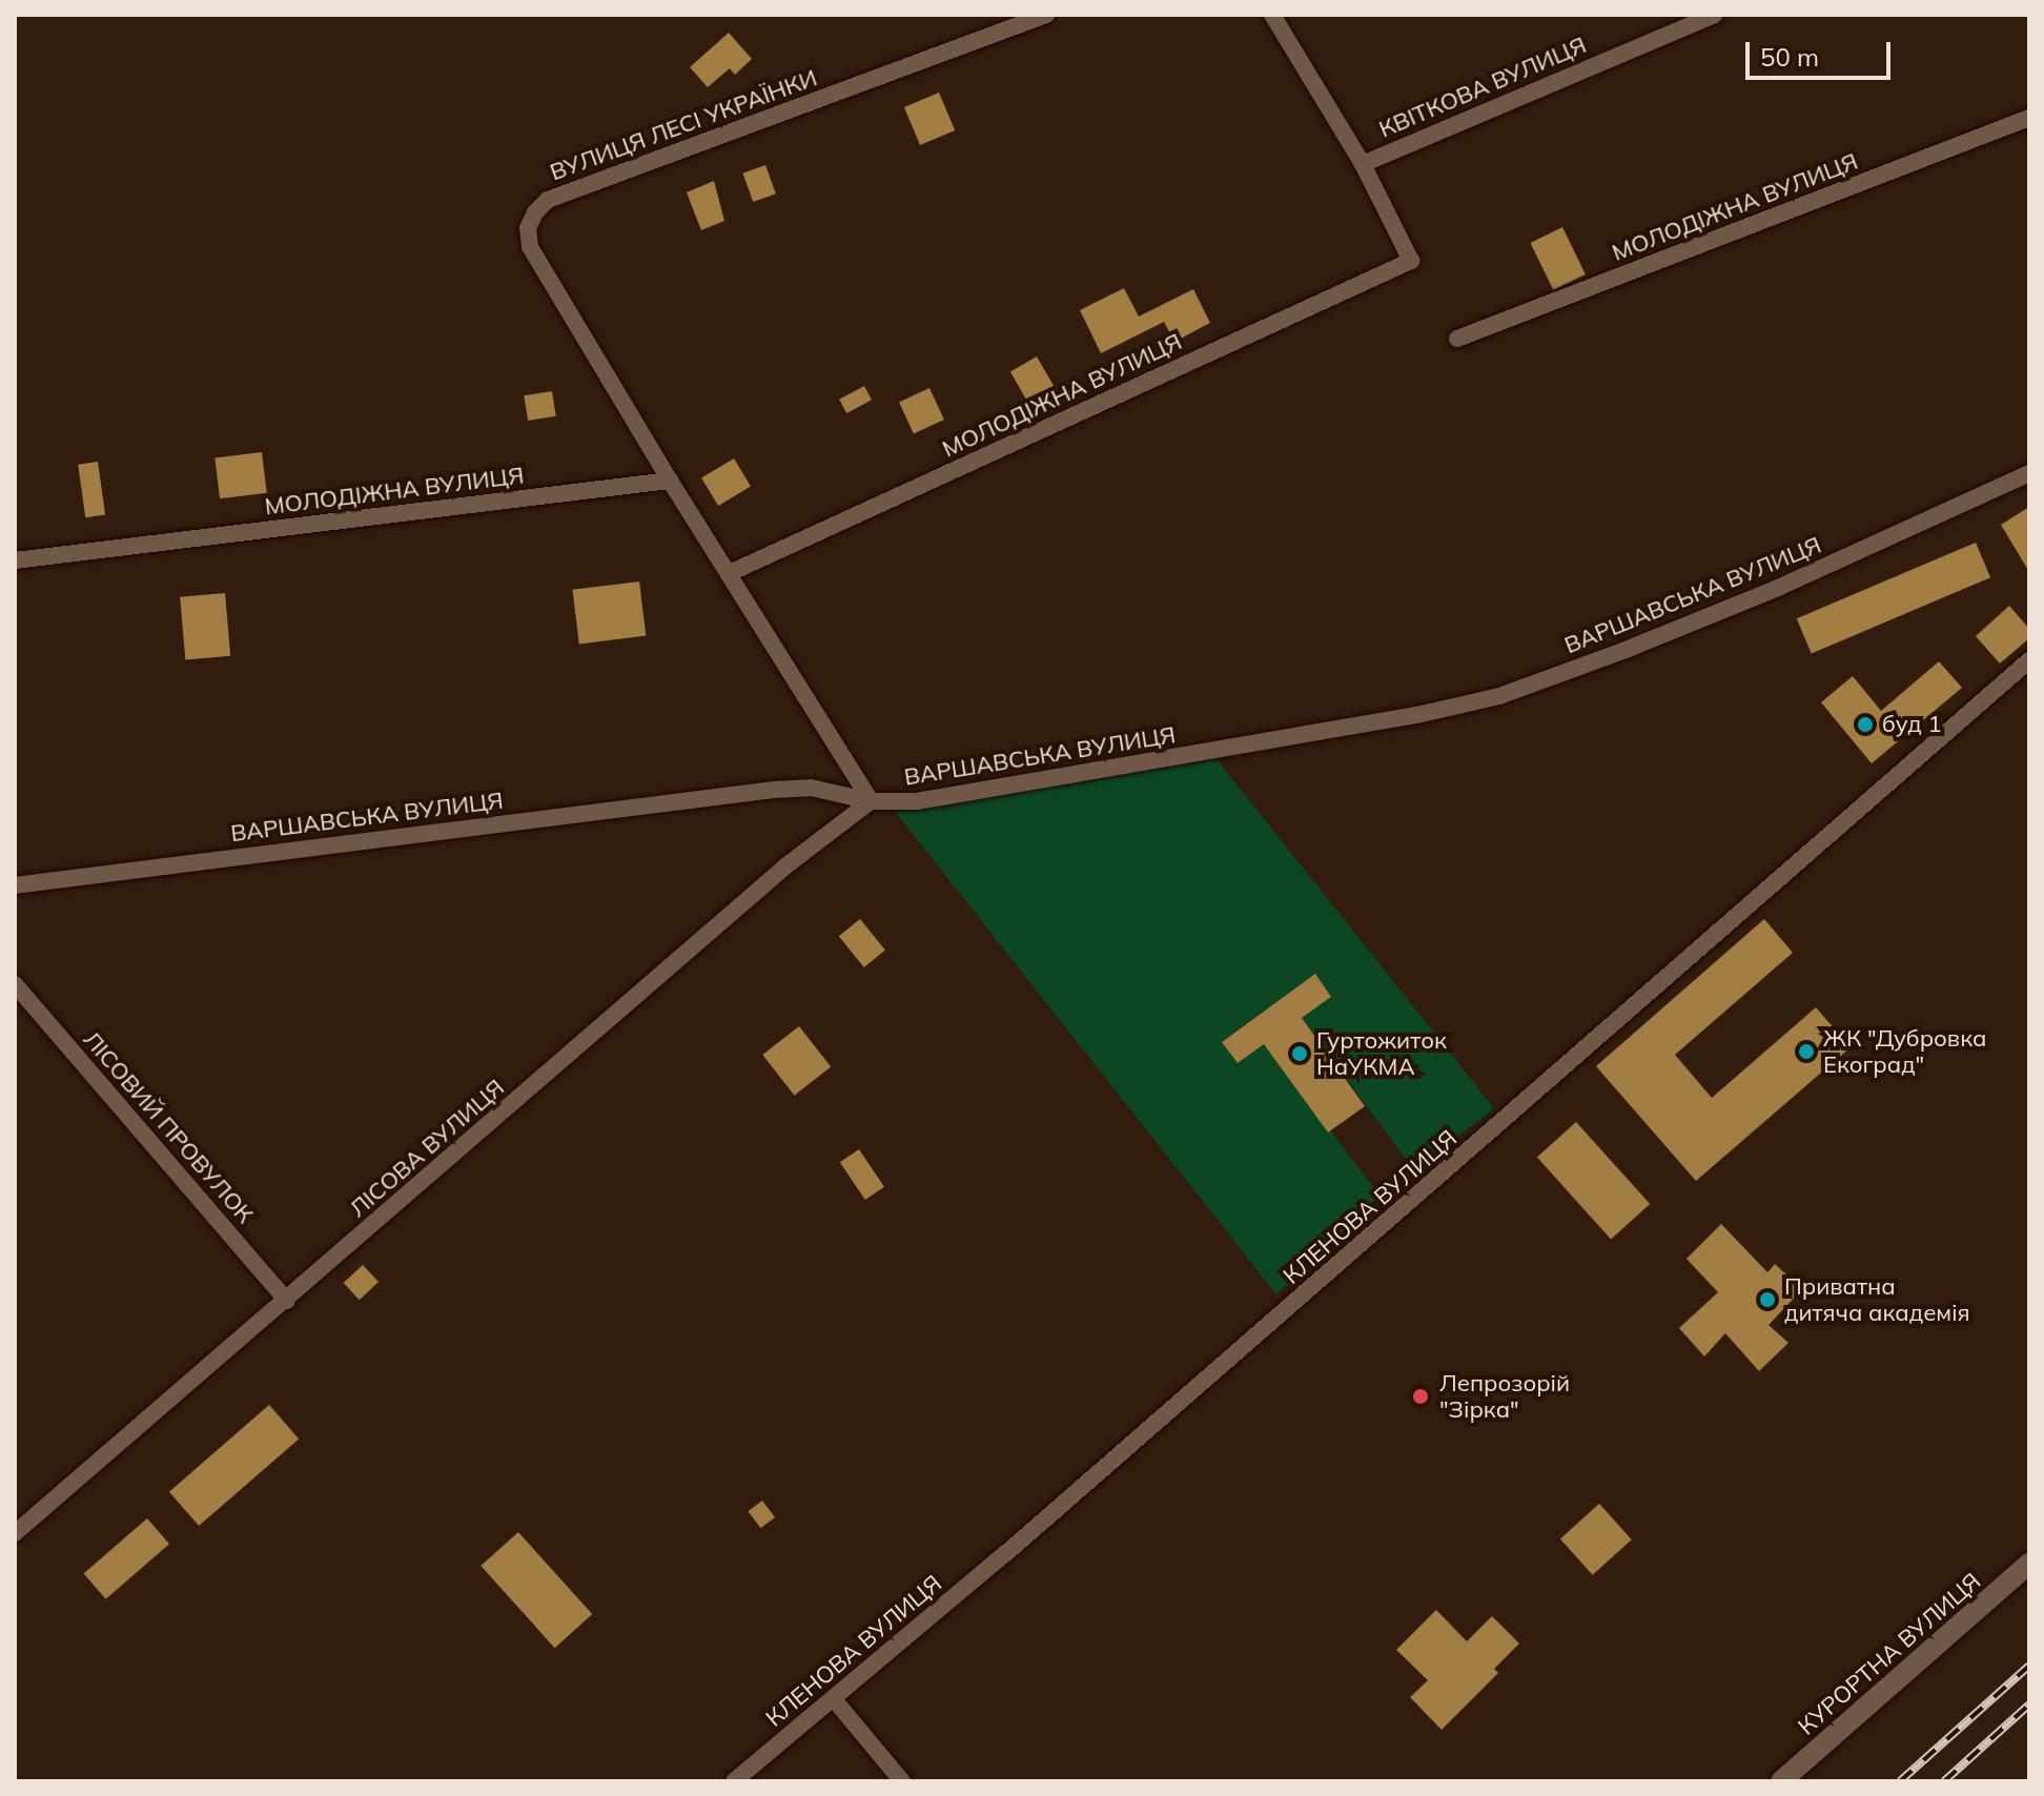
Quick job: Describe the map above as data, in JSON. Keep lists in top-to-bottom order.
{
  "streets": {
    "street": [
      "КВІТКОВА ВУЛИЦЯ",
      "ВУЛИЦЯ ЛЕСІ УКРАЇНКИ",
      "МОЛОДІЖНА ВУЛИЦЯ",
      "ВАРШАВСЬКА ВУЛИЦЯ",
      "ЛІСОВИЙ ПРОВУЛОК",
      "ЛІСОВА ВУЛИЦЯ",
      "КЛЕНОВА ВУЛИЦЯ",
      "КУРОРТНА ВУЛИЦЯ"
    ]
  },
  "crossings": [
    ["КВІТКОВА ВУЛИЦЯ", "МОЛОДІЖНА ВУЛИЦЯ"],
    ["ВУЛИЦЯ ЛЕСІ УКРАЇНКИ", "МОЛОДІЖНА ВУЛИЦЯ"],
    ["ВАРШАВСЬКА ВУЛИЦЯ", "ЛІСОВА ВУЛИЦЯ"],
    ["ЛІСОВИЙ ПРОВУЛОК", "ЛІСОВА ВУЛИЦЯ"]
  ],
  "places": [
    "буд 1",
    "ЖК \"Дубровка Екоград\"",
    "Гуртожиток НаУКМА",
    "Приватна дитяча академiя",
    "Лепрозорій \"Зірка\""
  ],
  "scale_bar": "50 m"
}
